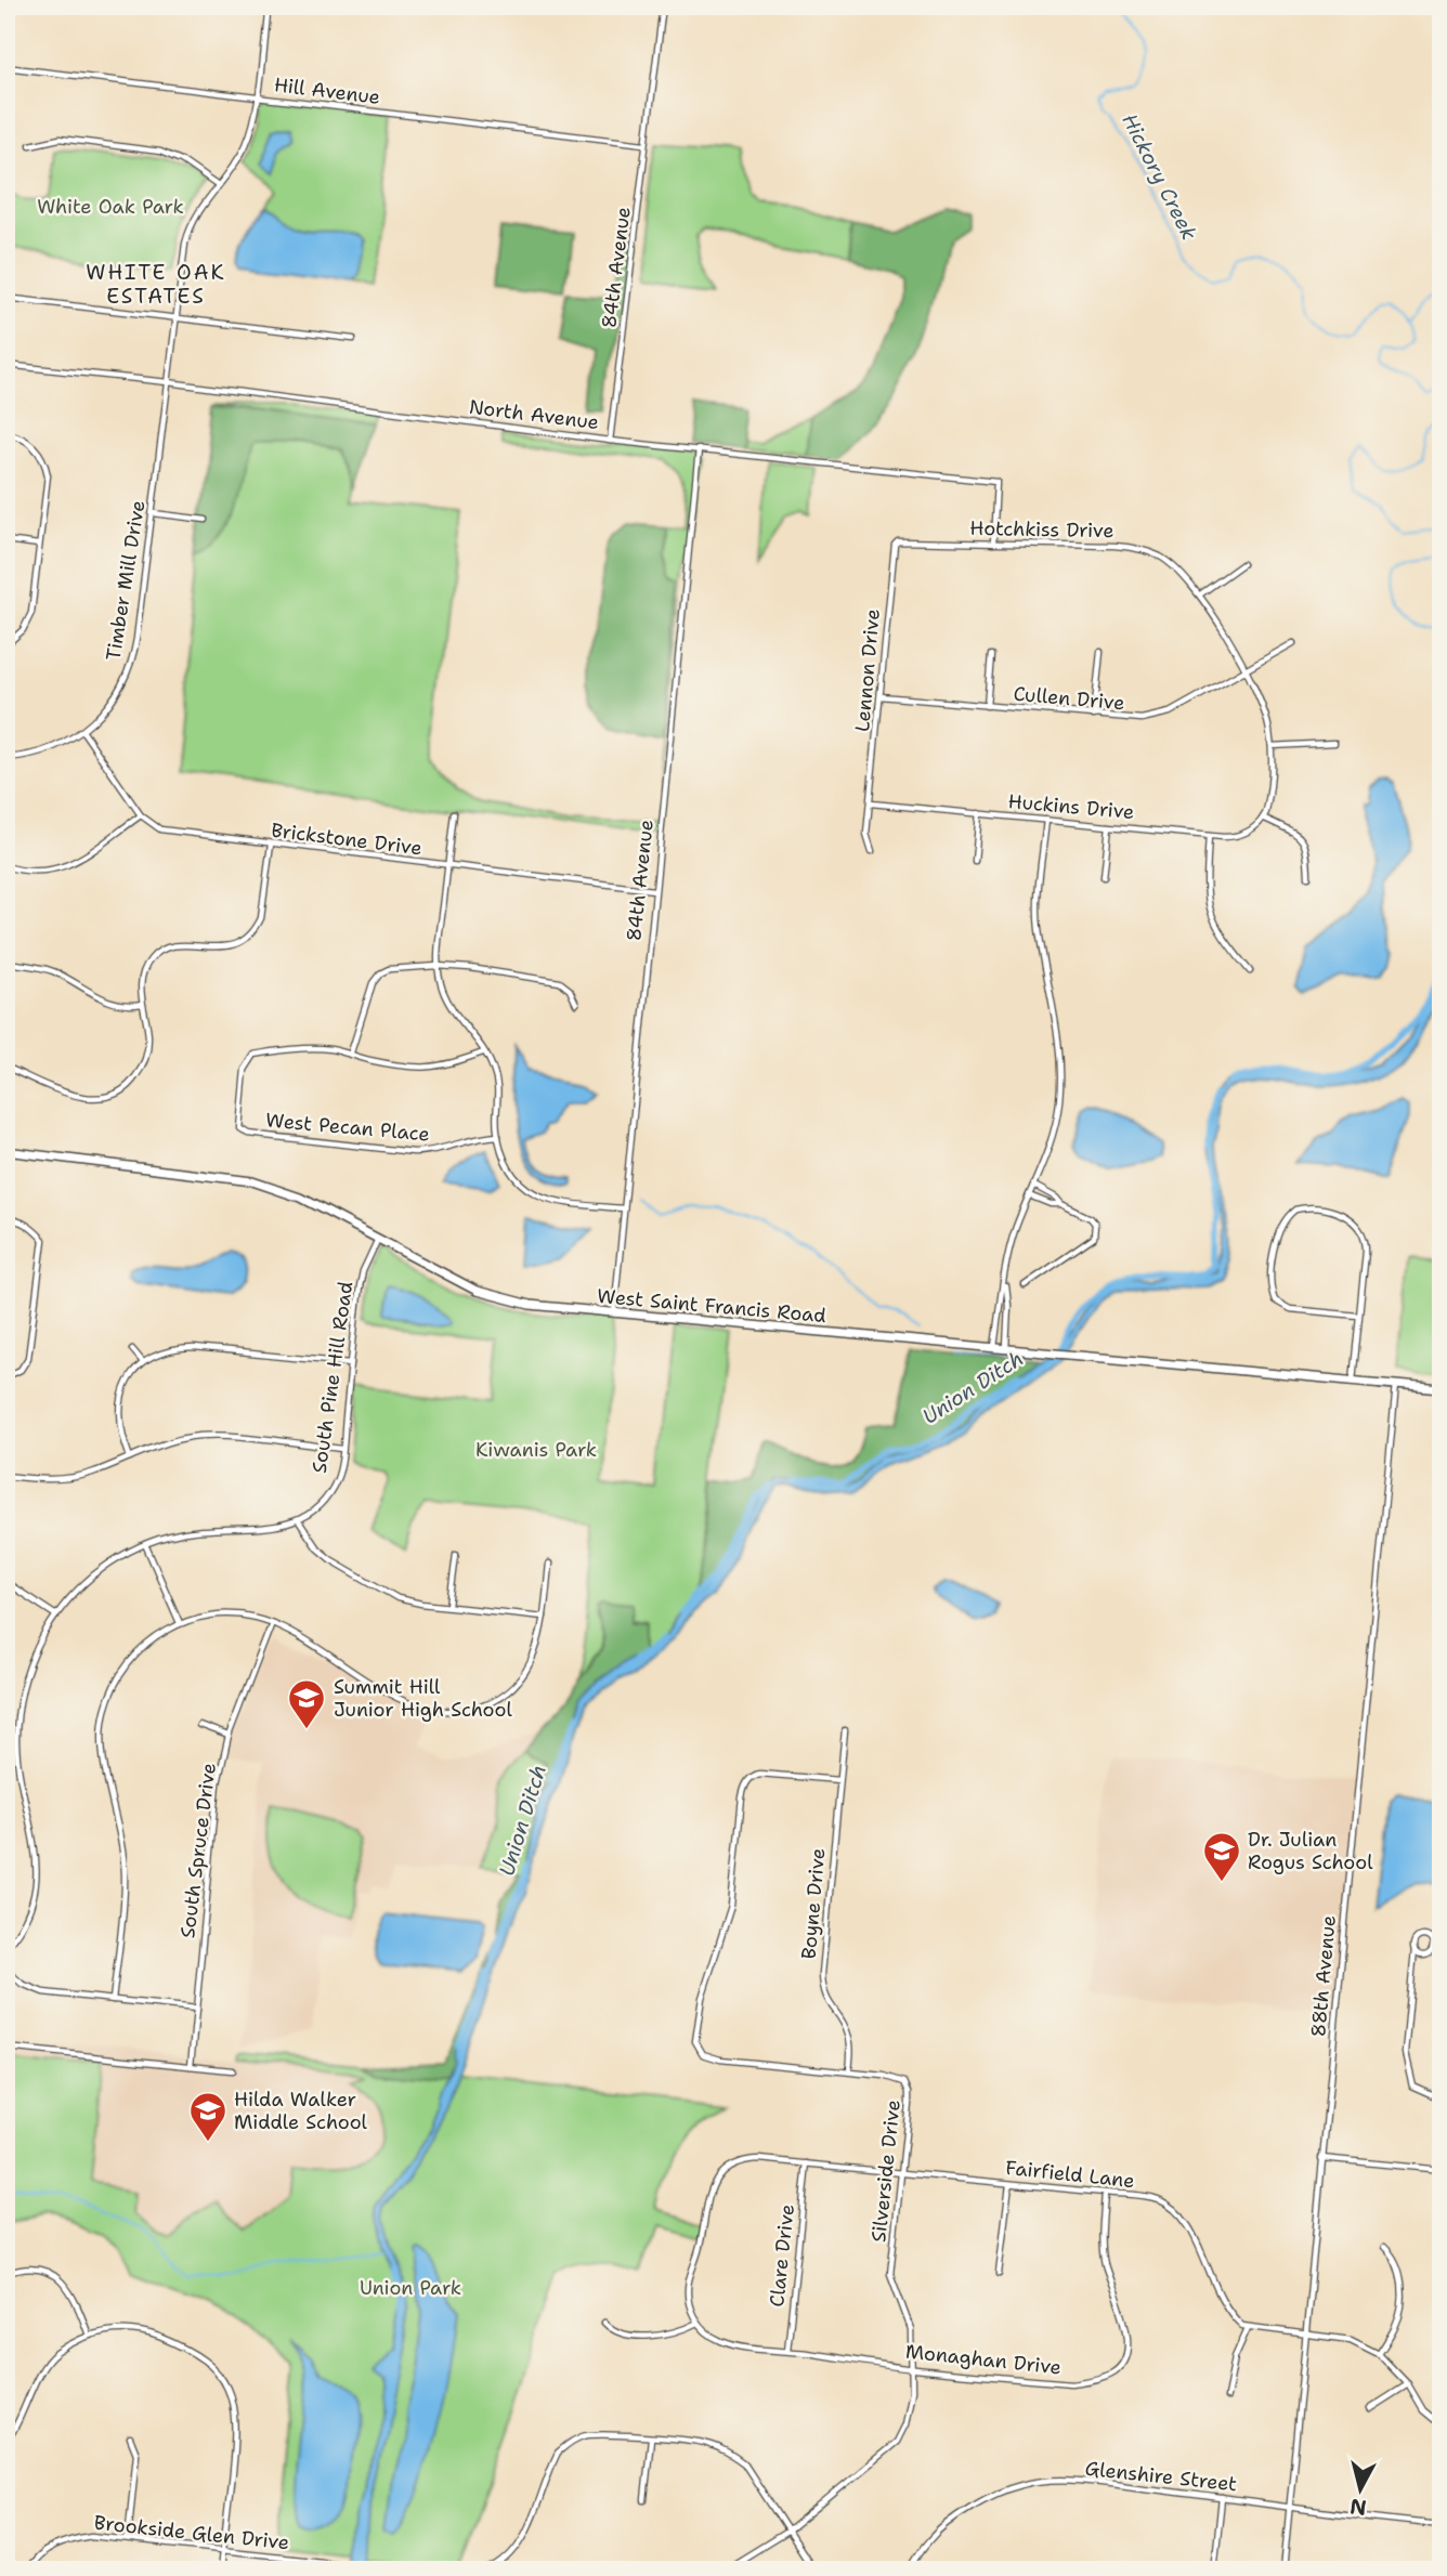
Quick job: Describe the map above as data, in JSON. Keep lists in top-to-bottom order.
{
  "streets": {
    "street": [
      "Hill Avenue",
      "84th Avenue",
      "North Avenue",
      "Hotchkiss Drive",
      "Timber Mill Drive",
      "Lennon Drive",
      "Cullen Drive",
      "Huckins Drive",
      "Brickstone Drive",
      "West Pecan Place",
      "West Saint Francis Road",
      "South Pine Hill Road",
      "South Spruce Drive",
      "Boyne Drive",
      "88th Avenue",
      "Silverside Drive",
      "Fairfield Lane",
      "Clare Drive",
      "Monaghan Drive",
      "Glenshire Street",
      "Brookside Glen Drive"
    ]
  },
  "crossings": [
    ["Hill Avenue", "84th Avenue"],
    ["Hill Avenue", "Timber Mill Drive"],
    ["84th Avenue", "North Avenue"],
    ["84th Avenue", "Brickstone Drive"],
    ["84th Avenue", "West Saint Francis Road"],
    ["North Avenue", "Hotchkiss Drive"],
    ["North Avenue", "Timber Mill Drive"],
    ["Hotchkiss Drive", "Lennon Drive"],
    ["Hotchkiss Drive", "Cullen Drive"],
    ["Hotchkiss Drive", "Huckins Drive"],
    ["Timber Mill Drive", "Brickstone Drive"],
    ["Lennon Drive", "Cullen Drive"],
    ["Lennon Drive", "Huckins Drive"],
    ["West Saint Francis Road", "South Pine Hill Road"],
    ["West Saint Francis Road", "88th Avenue"],
    ["Boyne Drive", "Silverside Drive"],
    ["88th Avenue", "Glenshire Street"],
    ["Silverside Drive", "Fairfield Lane"],
    ["Silverside Drive", "Monaghan Drive"],
    ["Fairfield Lane", "Clare Drive"],
    ["Fairfield Lane", "Monaghan Drive"],
    ["Clare Drive", "Monaghan Drive"]
  ],
  "districts": ["WHITE OAK ESTATES"],
  "water": ["Hickory Creek", "Union Ditch"],
  "parks": ["White Oak Park", "Kiwanis Park", "Union Park"],
  "places": {
    "school or university": ["Summit Hill Junior High School", "Dr. Julian Rogus School", "Hilda Walker Middle School"]
  },
  "north": "bottom"
}
